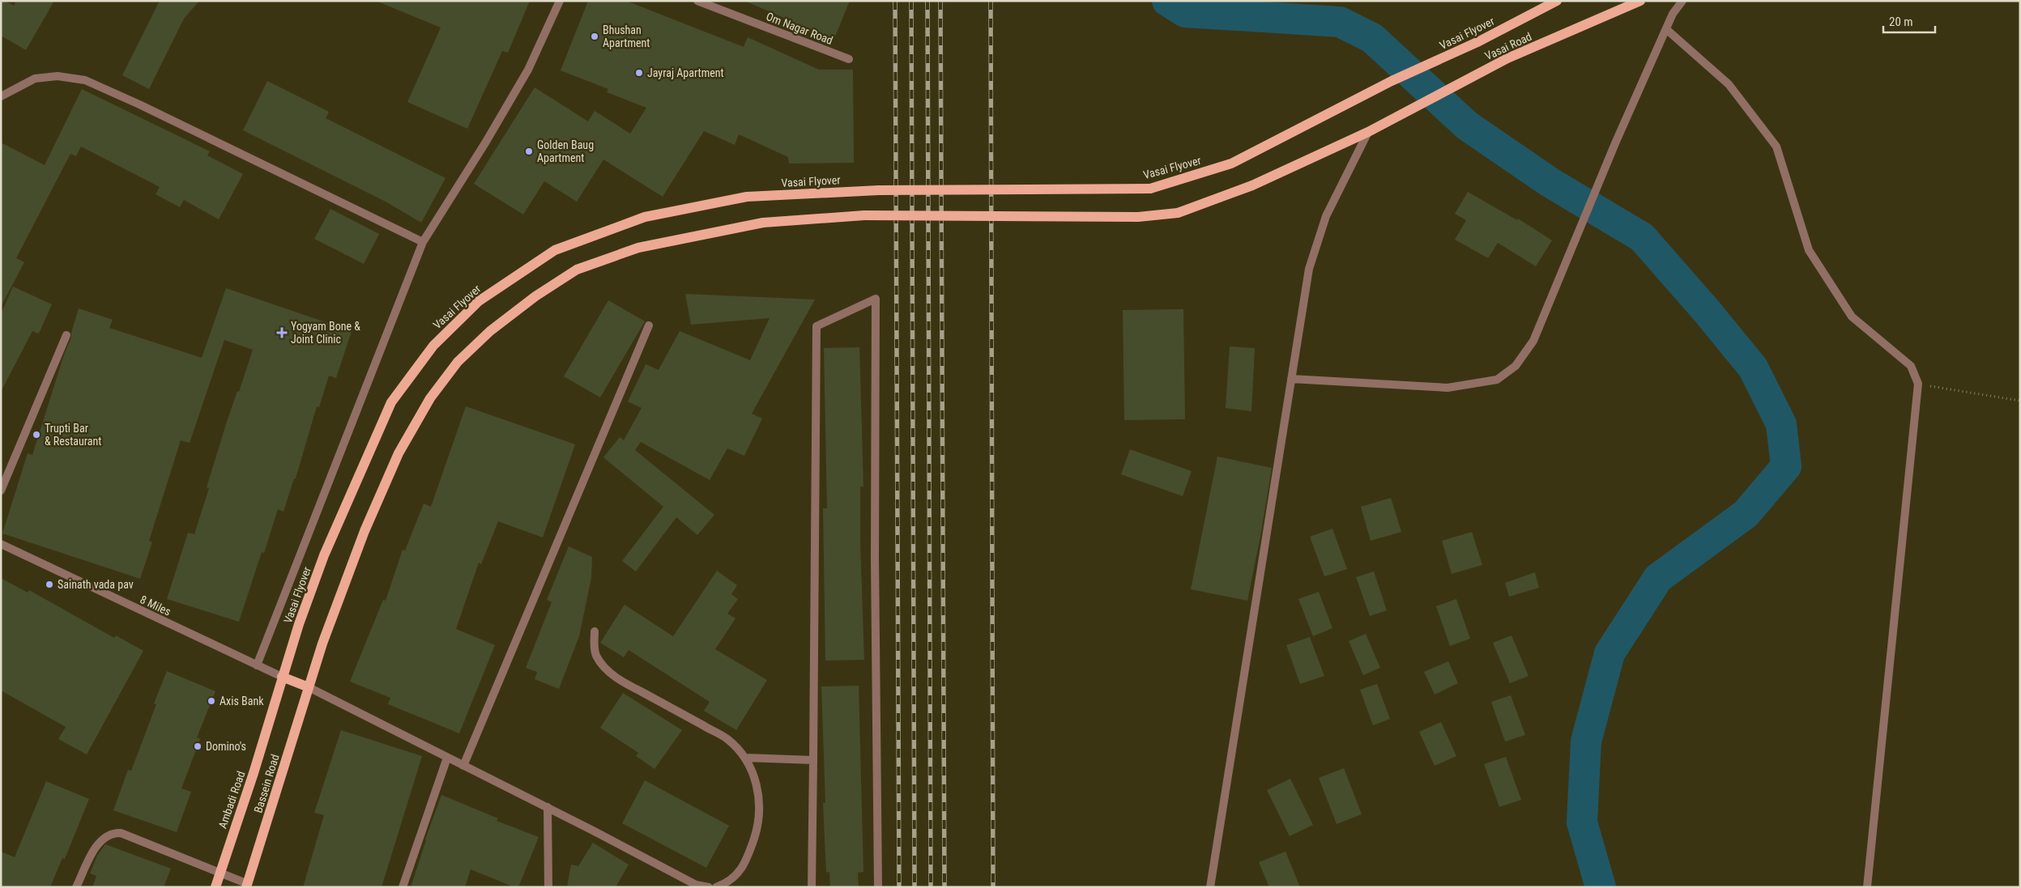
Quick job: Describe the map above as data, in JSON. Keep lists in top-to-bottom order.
{
  "streets": {
    "main road": [
      "Vasai Flyover",
      "Vasai Road",
      "Bassein Road",
      "Ambadi Road"
    ],
    "street": ["Om Nagar Road", "8 Miles"]
  },
  "crossings": [
    ["Vasai Flyover", "Ambadi Road"]
  ],
  "places": {
    "other": [
      "Bhushan Apartment",
      "Jayraj Apartment",
      "Golden Baug Apartment",
      "Trupti Bar & Restaurant",
      "Sainath vada pav",
      "Axis Bank",
      "Domino's"
    ],
    "health": ["Yogyam Bone & Joint Clinic"]
  },
  "scale_bar": "20 m"
}
